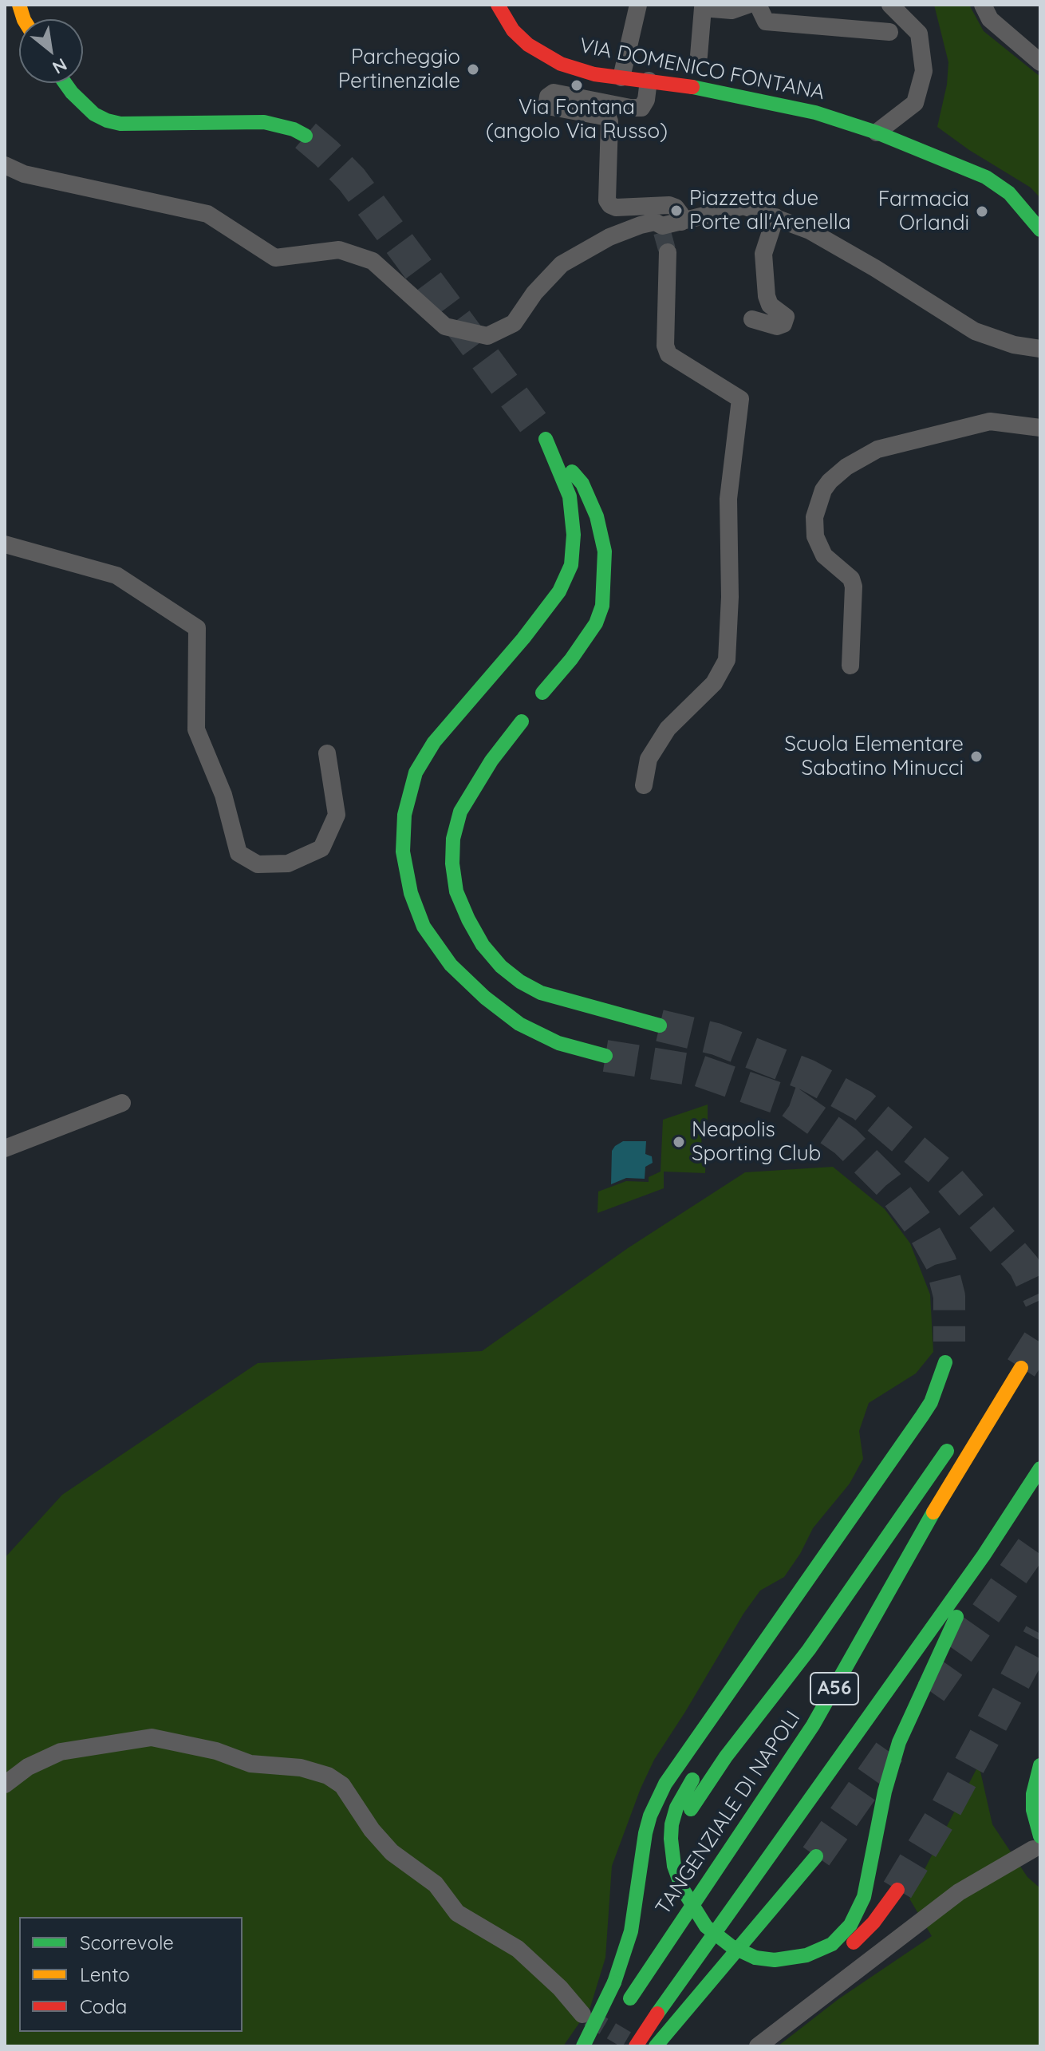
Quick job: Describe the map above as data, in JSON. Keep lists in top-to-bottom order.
{
  "streets": {
    "main road": ["VIA DOMENICO FONTANA", "A56", "TANGENZIALE DI NAPOLI"]
  },
  "places": [
    "Parcheggio Pertinenziale",
    "Via Fontana (angolo Via Russo)",
    "Piazzetta due Porte all'Arenella",
    "Farmacia Orlandi",
    "Scuola Elementare Sabatino Minucci",
    "Neapolis Sporting Club"
  ],
  "legend": ["Scorrevole", "Lento", "Coda"],
  "north": "bottom right"
}
